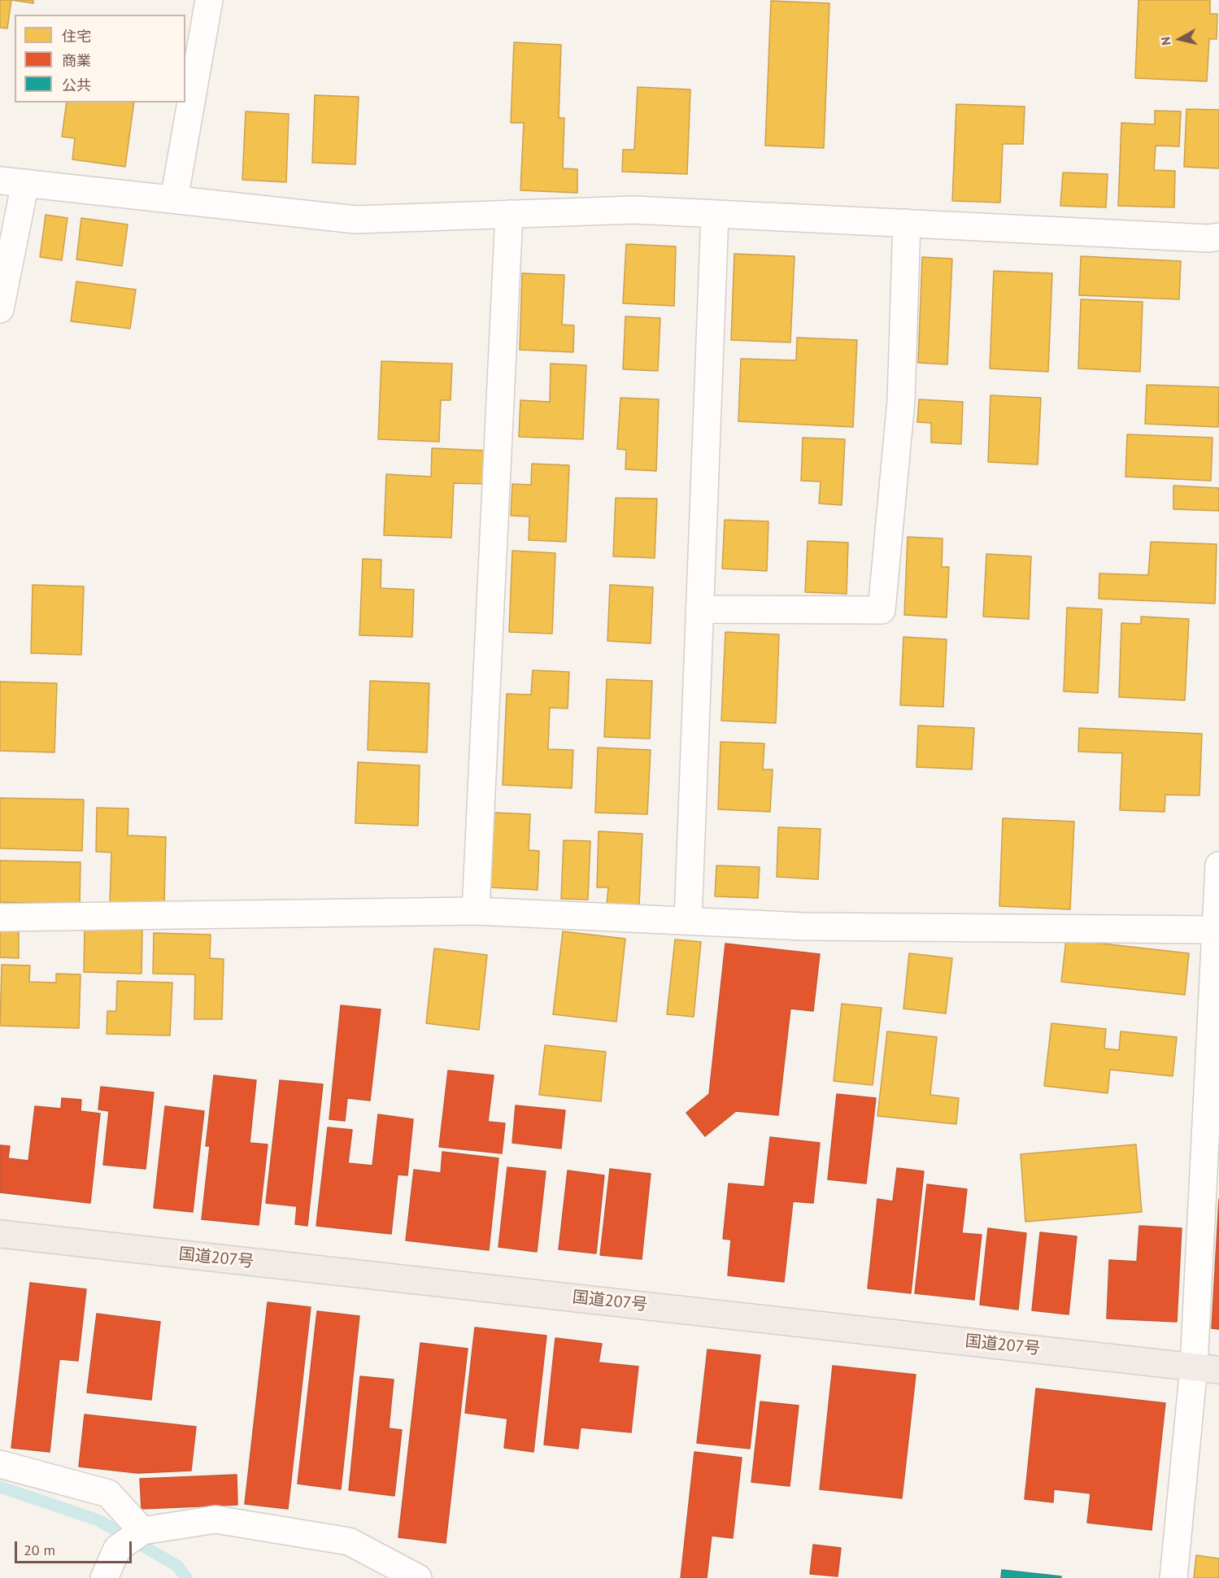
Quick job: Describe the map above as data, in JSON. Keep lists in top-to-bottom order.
{
  "streets": {
    "highway": ["国道207号"]
  },
  "legend": ["住宅", "商業", "公共"],
  "scale_bar": "20 m",
  "north": "left"
}
